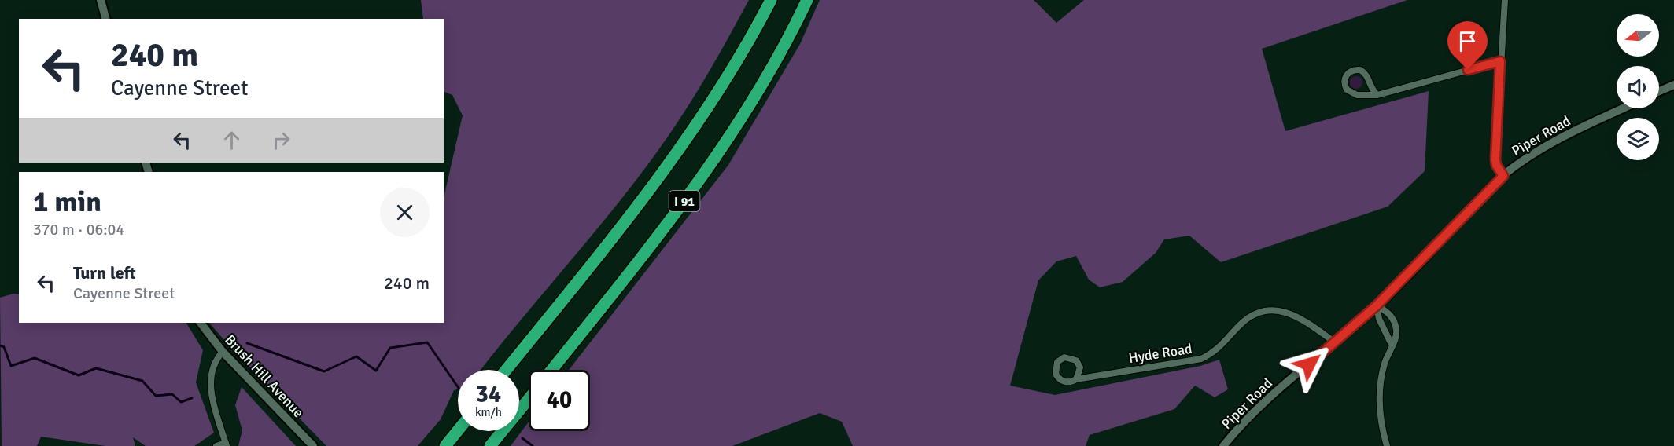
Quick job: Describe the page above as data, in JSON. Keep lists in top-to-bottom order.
{
  "streets": {
    "highway": ["I 91"],
    "street": ["Piper Road", "Hyde Road", "Brush Hill Avenue"]
  },
  "crossings": [
    ["Piper Road", "Hyde Road"]
  ],
  "north": "left",
  "page": {
    "turn": ["240 m", "Cayenne Street"],
    "heading": ["1 min", "370 m · 06:04"],
    "list": [
      {
        "name": "Turn left",
        "note": "Cayenne Street",
        "value": "240 m"
      }
    ],
    "speed": "34 km/h",
    "limit": "40"
  }
}
